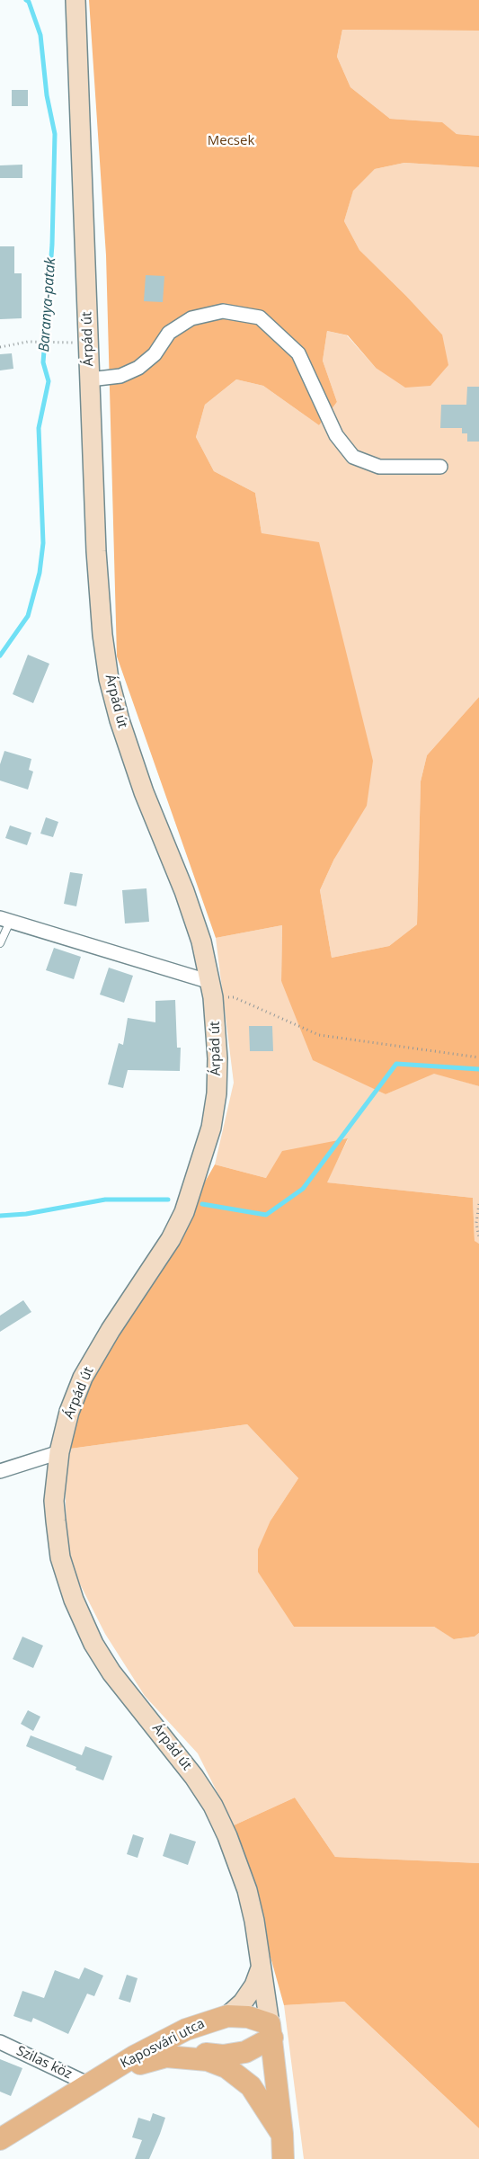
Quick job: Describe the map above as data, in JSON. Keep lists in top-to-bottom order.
{
  "streets": {
    "main road": ["Árpád út", "Kaposvári utca"],
    "street": ["Szilas köz"]
  },
  "crossings": [
    ["Árpád út", "Kaposvári utca"],
    ["Kaposvári utca", "Szilas köz"]
  ],
  "water": ["Baranya-patak"],
  "parks": ["Mecsek"]
}
